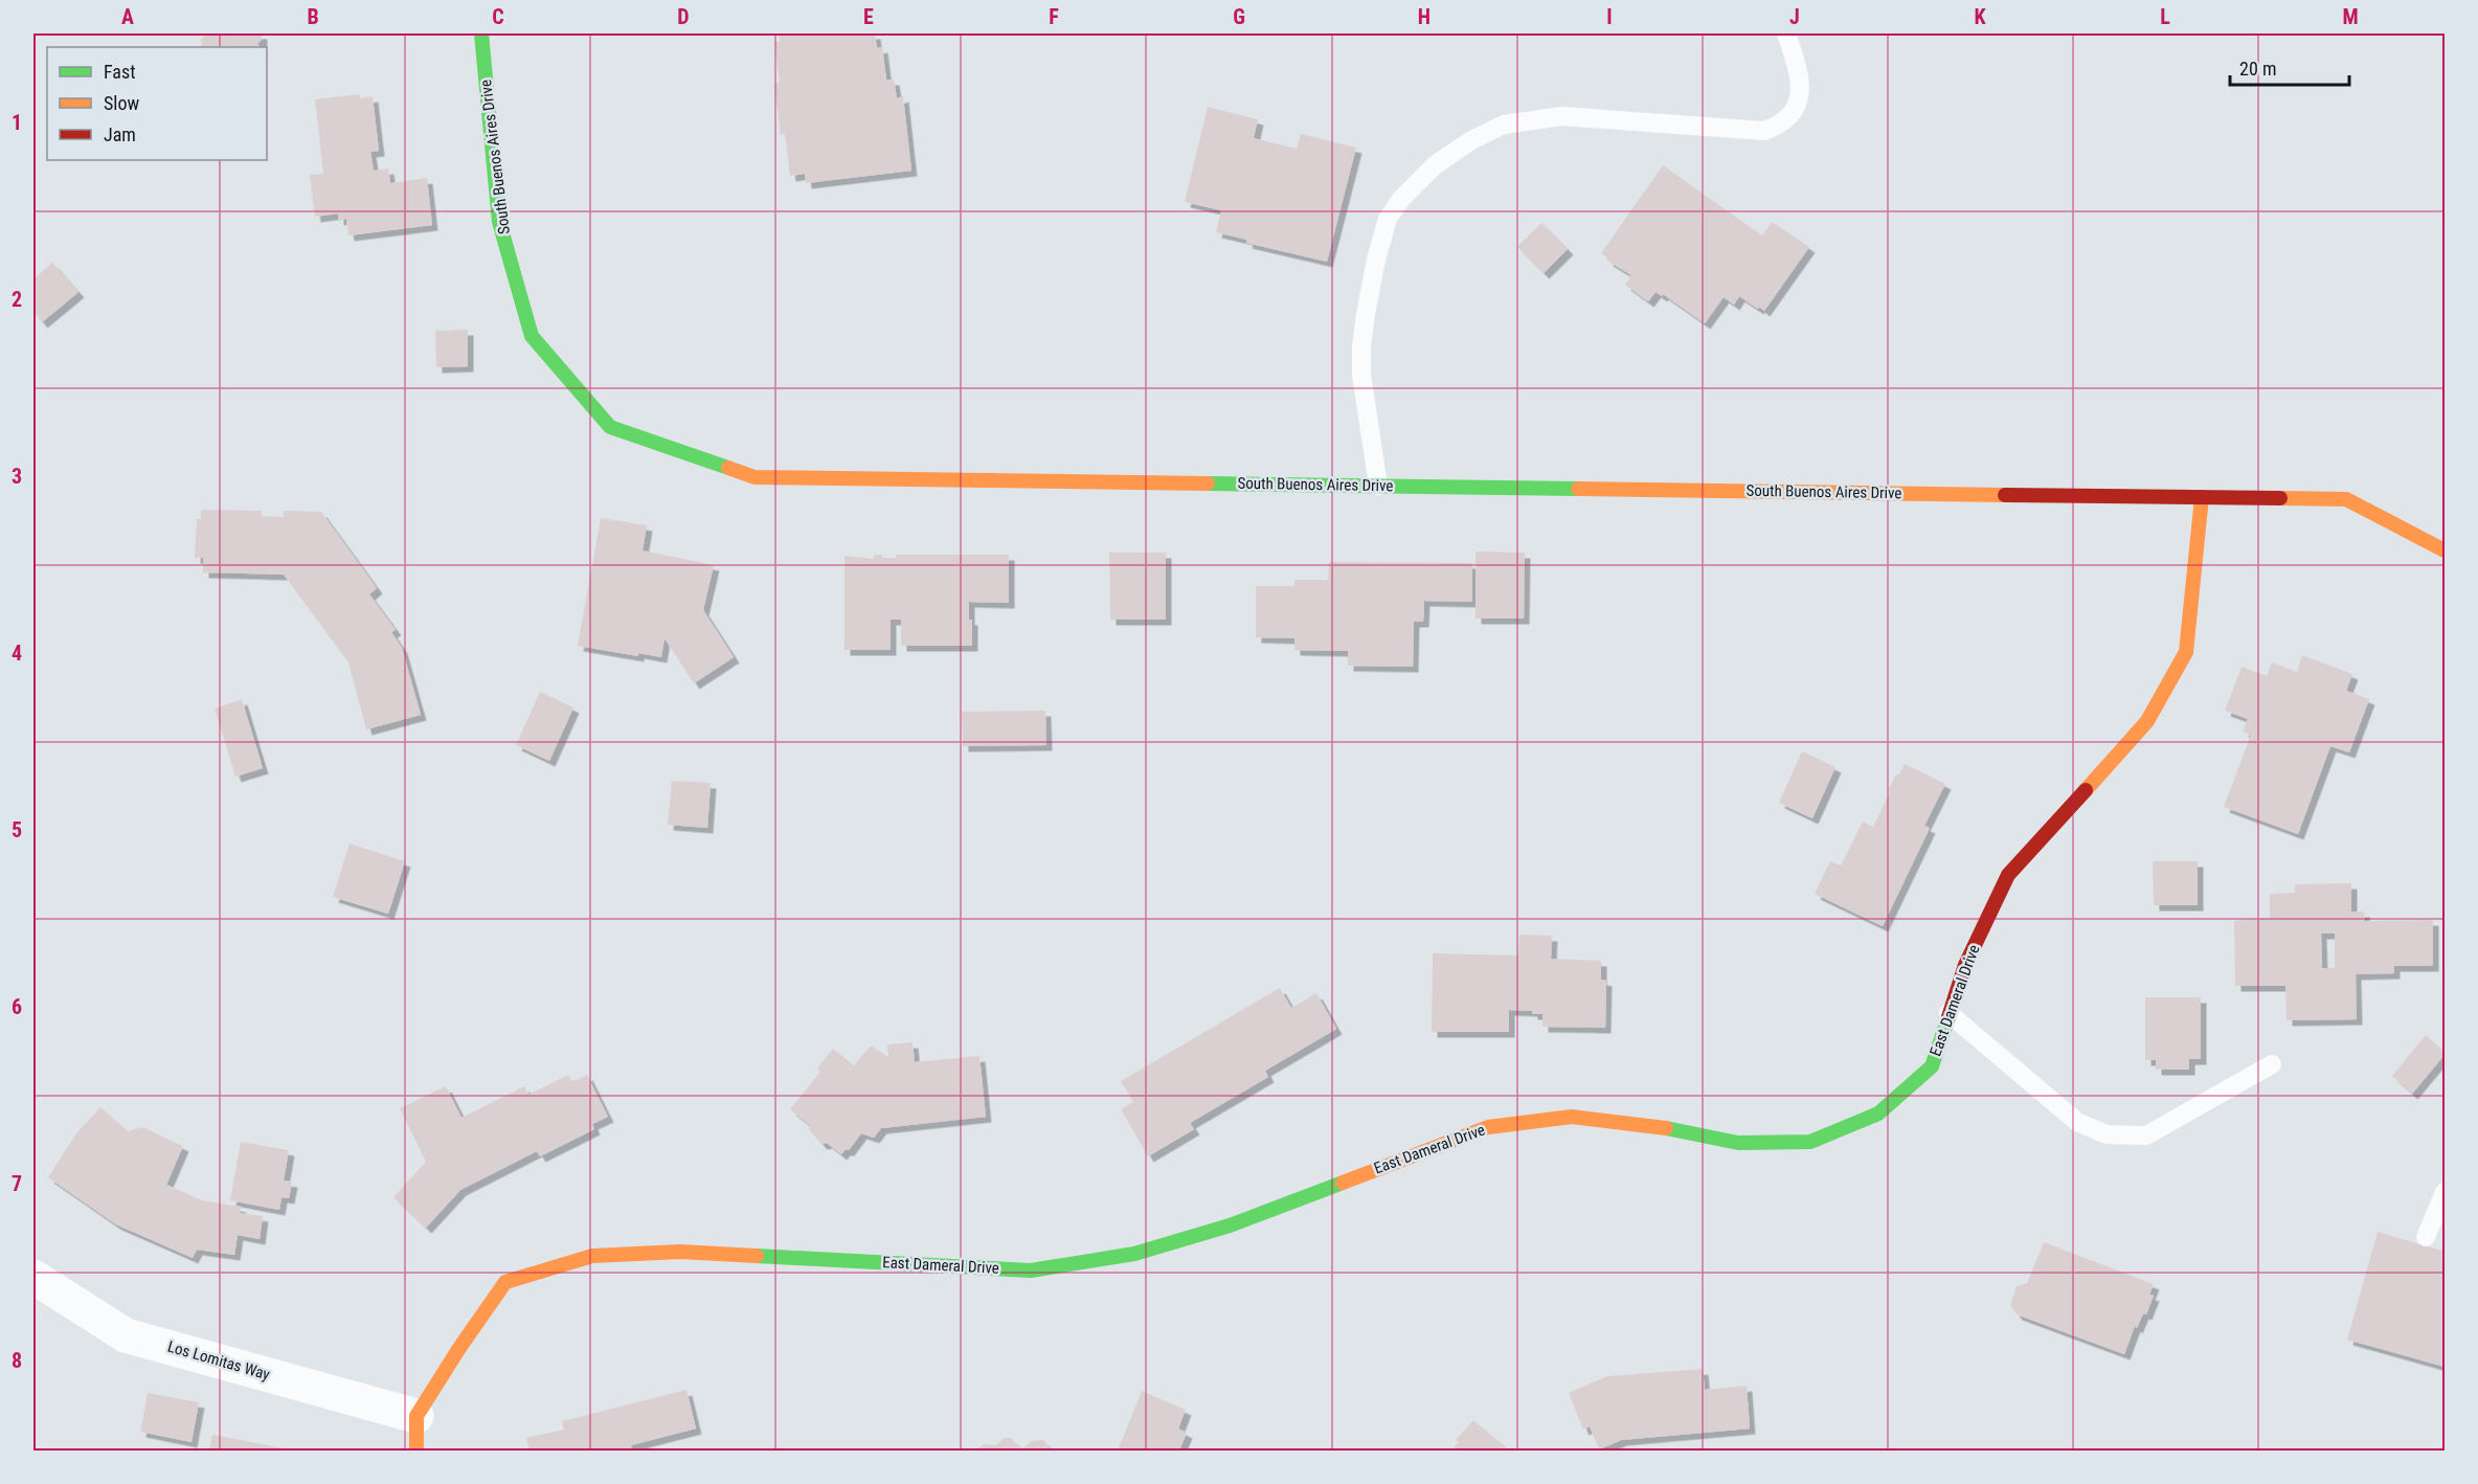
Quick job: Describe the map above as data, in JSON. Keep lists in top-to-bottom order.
{
  "streets": {
    "street": ["South Buenos Aires Drive", "East Dameral Drive", "Los Lomitas Way"]
  },
  "crossings": [
    ["South Buenos Aires Drive", "East Dameral Drive"],
    ["East Dameral Drive", "Los Lomitas Way"]
  ],
  "legend": ["Fast", "Slow", "Jam"],
  "scale_bar": "20 m",
  "grid": {
    "columns": [
      "A",
      "B",
      "C",
      "D",
      "E",
      "F",
      "G",
      "H",
      "I",
      "J",
      "K",
      "L",
      "M"
    ],
    "rows": [
      "1",
      "2",
      "3",
      "4",
      "5",
      "6",
      "7",
      "8"
    ]
  }
}
